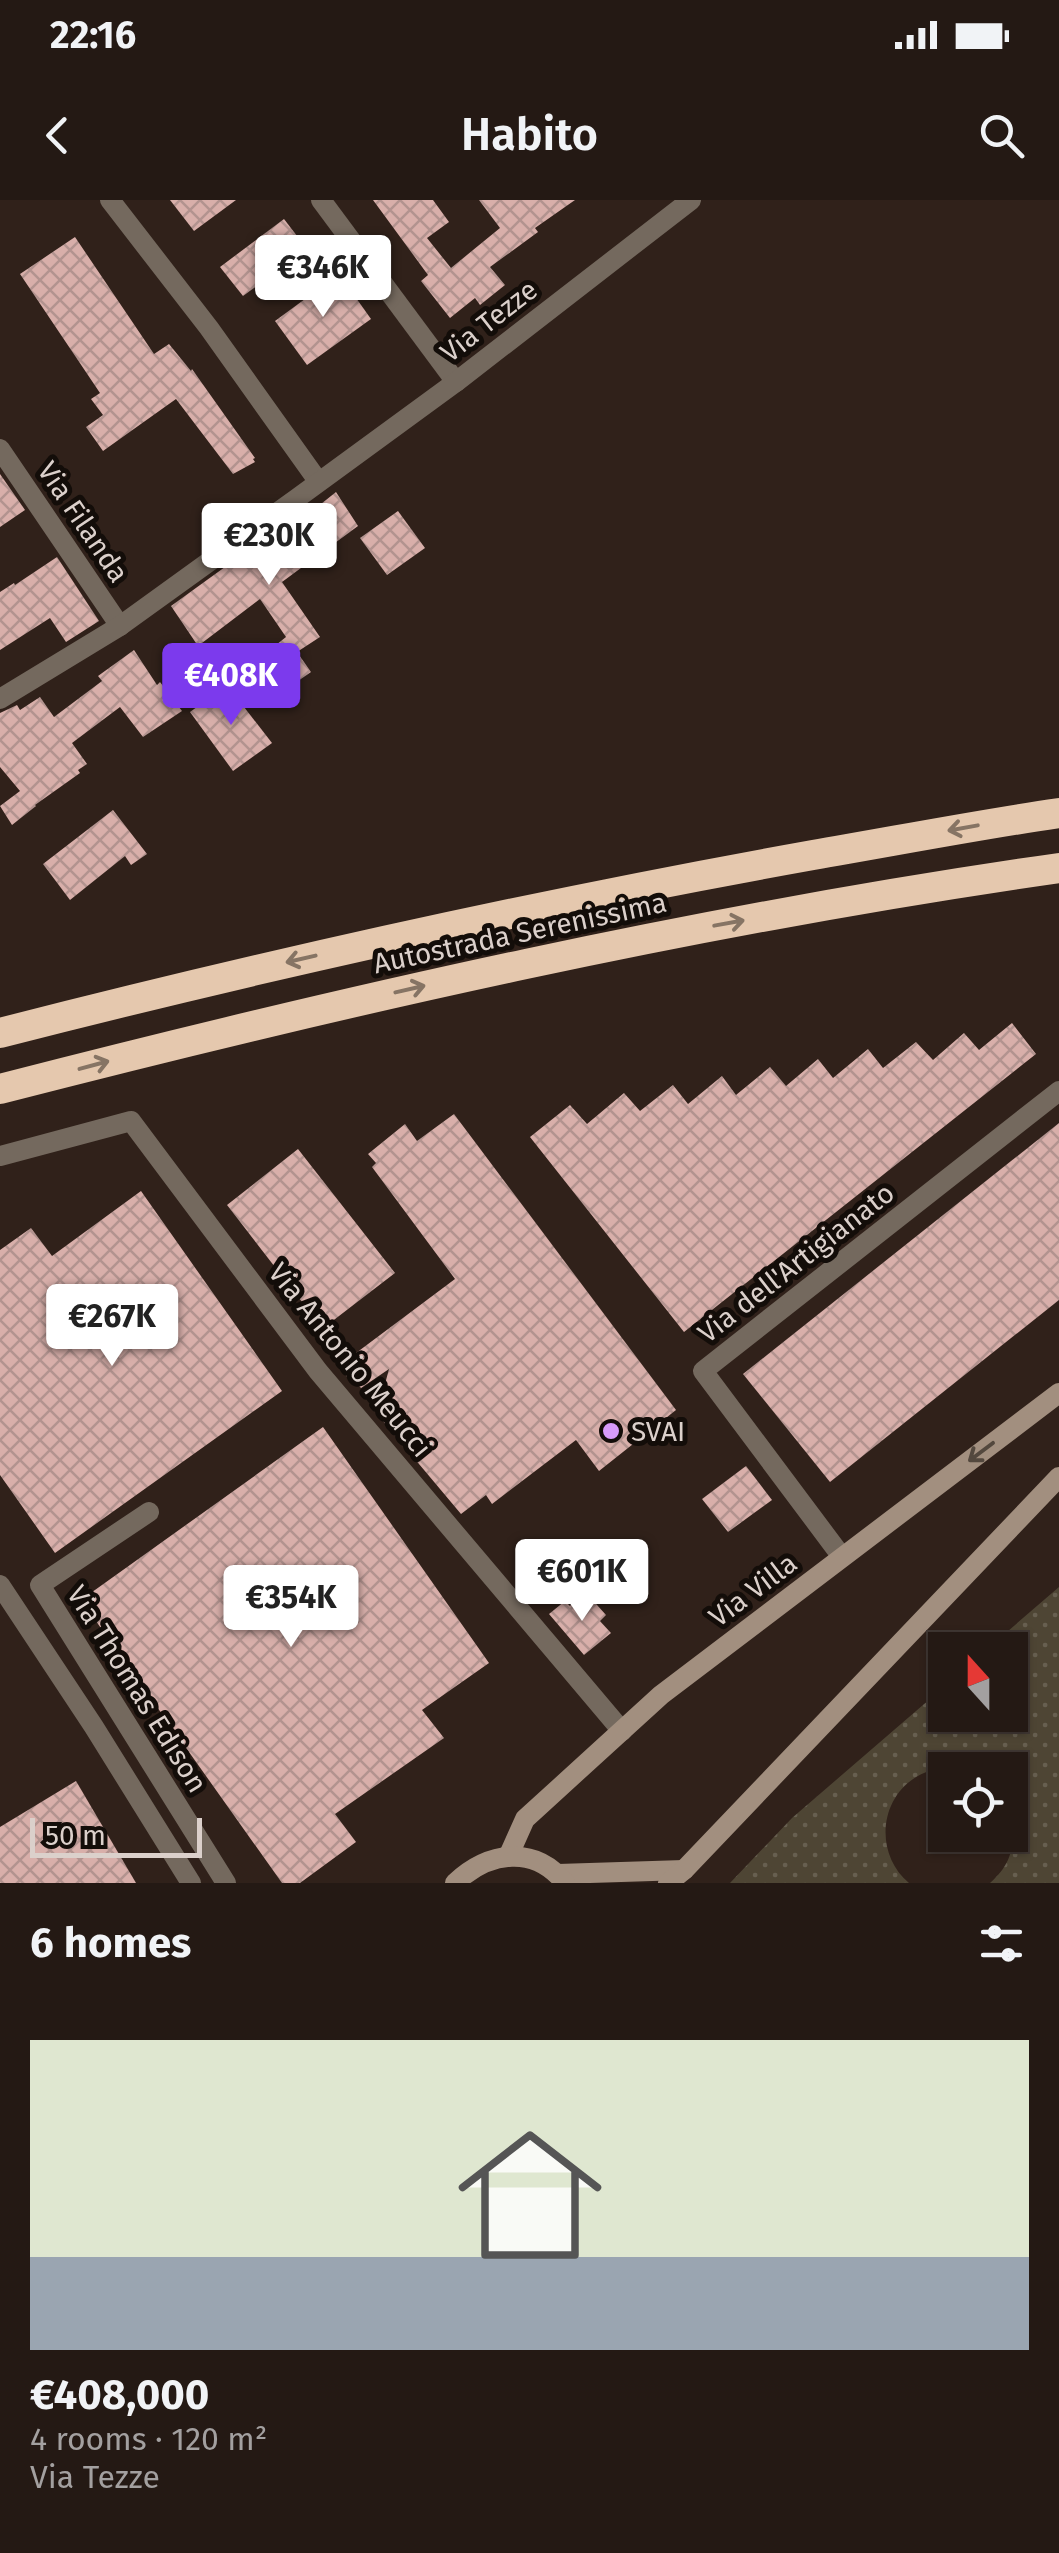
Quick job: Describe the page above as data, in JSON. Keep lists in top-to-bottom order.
{
  "streets": {
    "highway": ["Autostrada Serenissima"],
    "street": [
      "Via Tezze",
      "Via Filanda",
      "Via dell'Artigianato",
      "Via Antonio Meucci",
      "Via Villa",
      "Via Thomas Edison"
    ]
  },
  "crossings": [
    ["Via Tezze", "Via Filanda"],
    ["Via dell'Artigianato", "Via Villa"],
    ["Via Antonio Meucci", "Via Villa"]
  ],
  "places": ["SVAI"],
  "scale_bar": "50 m",
  "north": "top",
  "page": {
    "status": "22:16",
    "header": "Habito",
    "price": [
      "€346K",
      "€230K",
      "€408K",
      "€267K",
      "€601K",
      "€354K"
    ],
    "scale": "50 m",
    "heading": "6 homes",
    "list": [
      {
        "name": "€408,000",
        "note": "4 rooms · 120 m² · Via Tezze"
      }
    ]
  }
}
